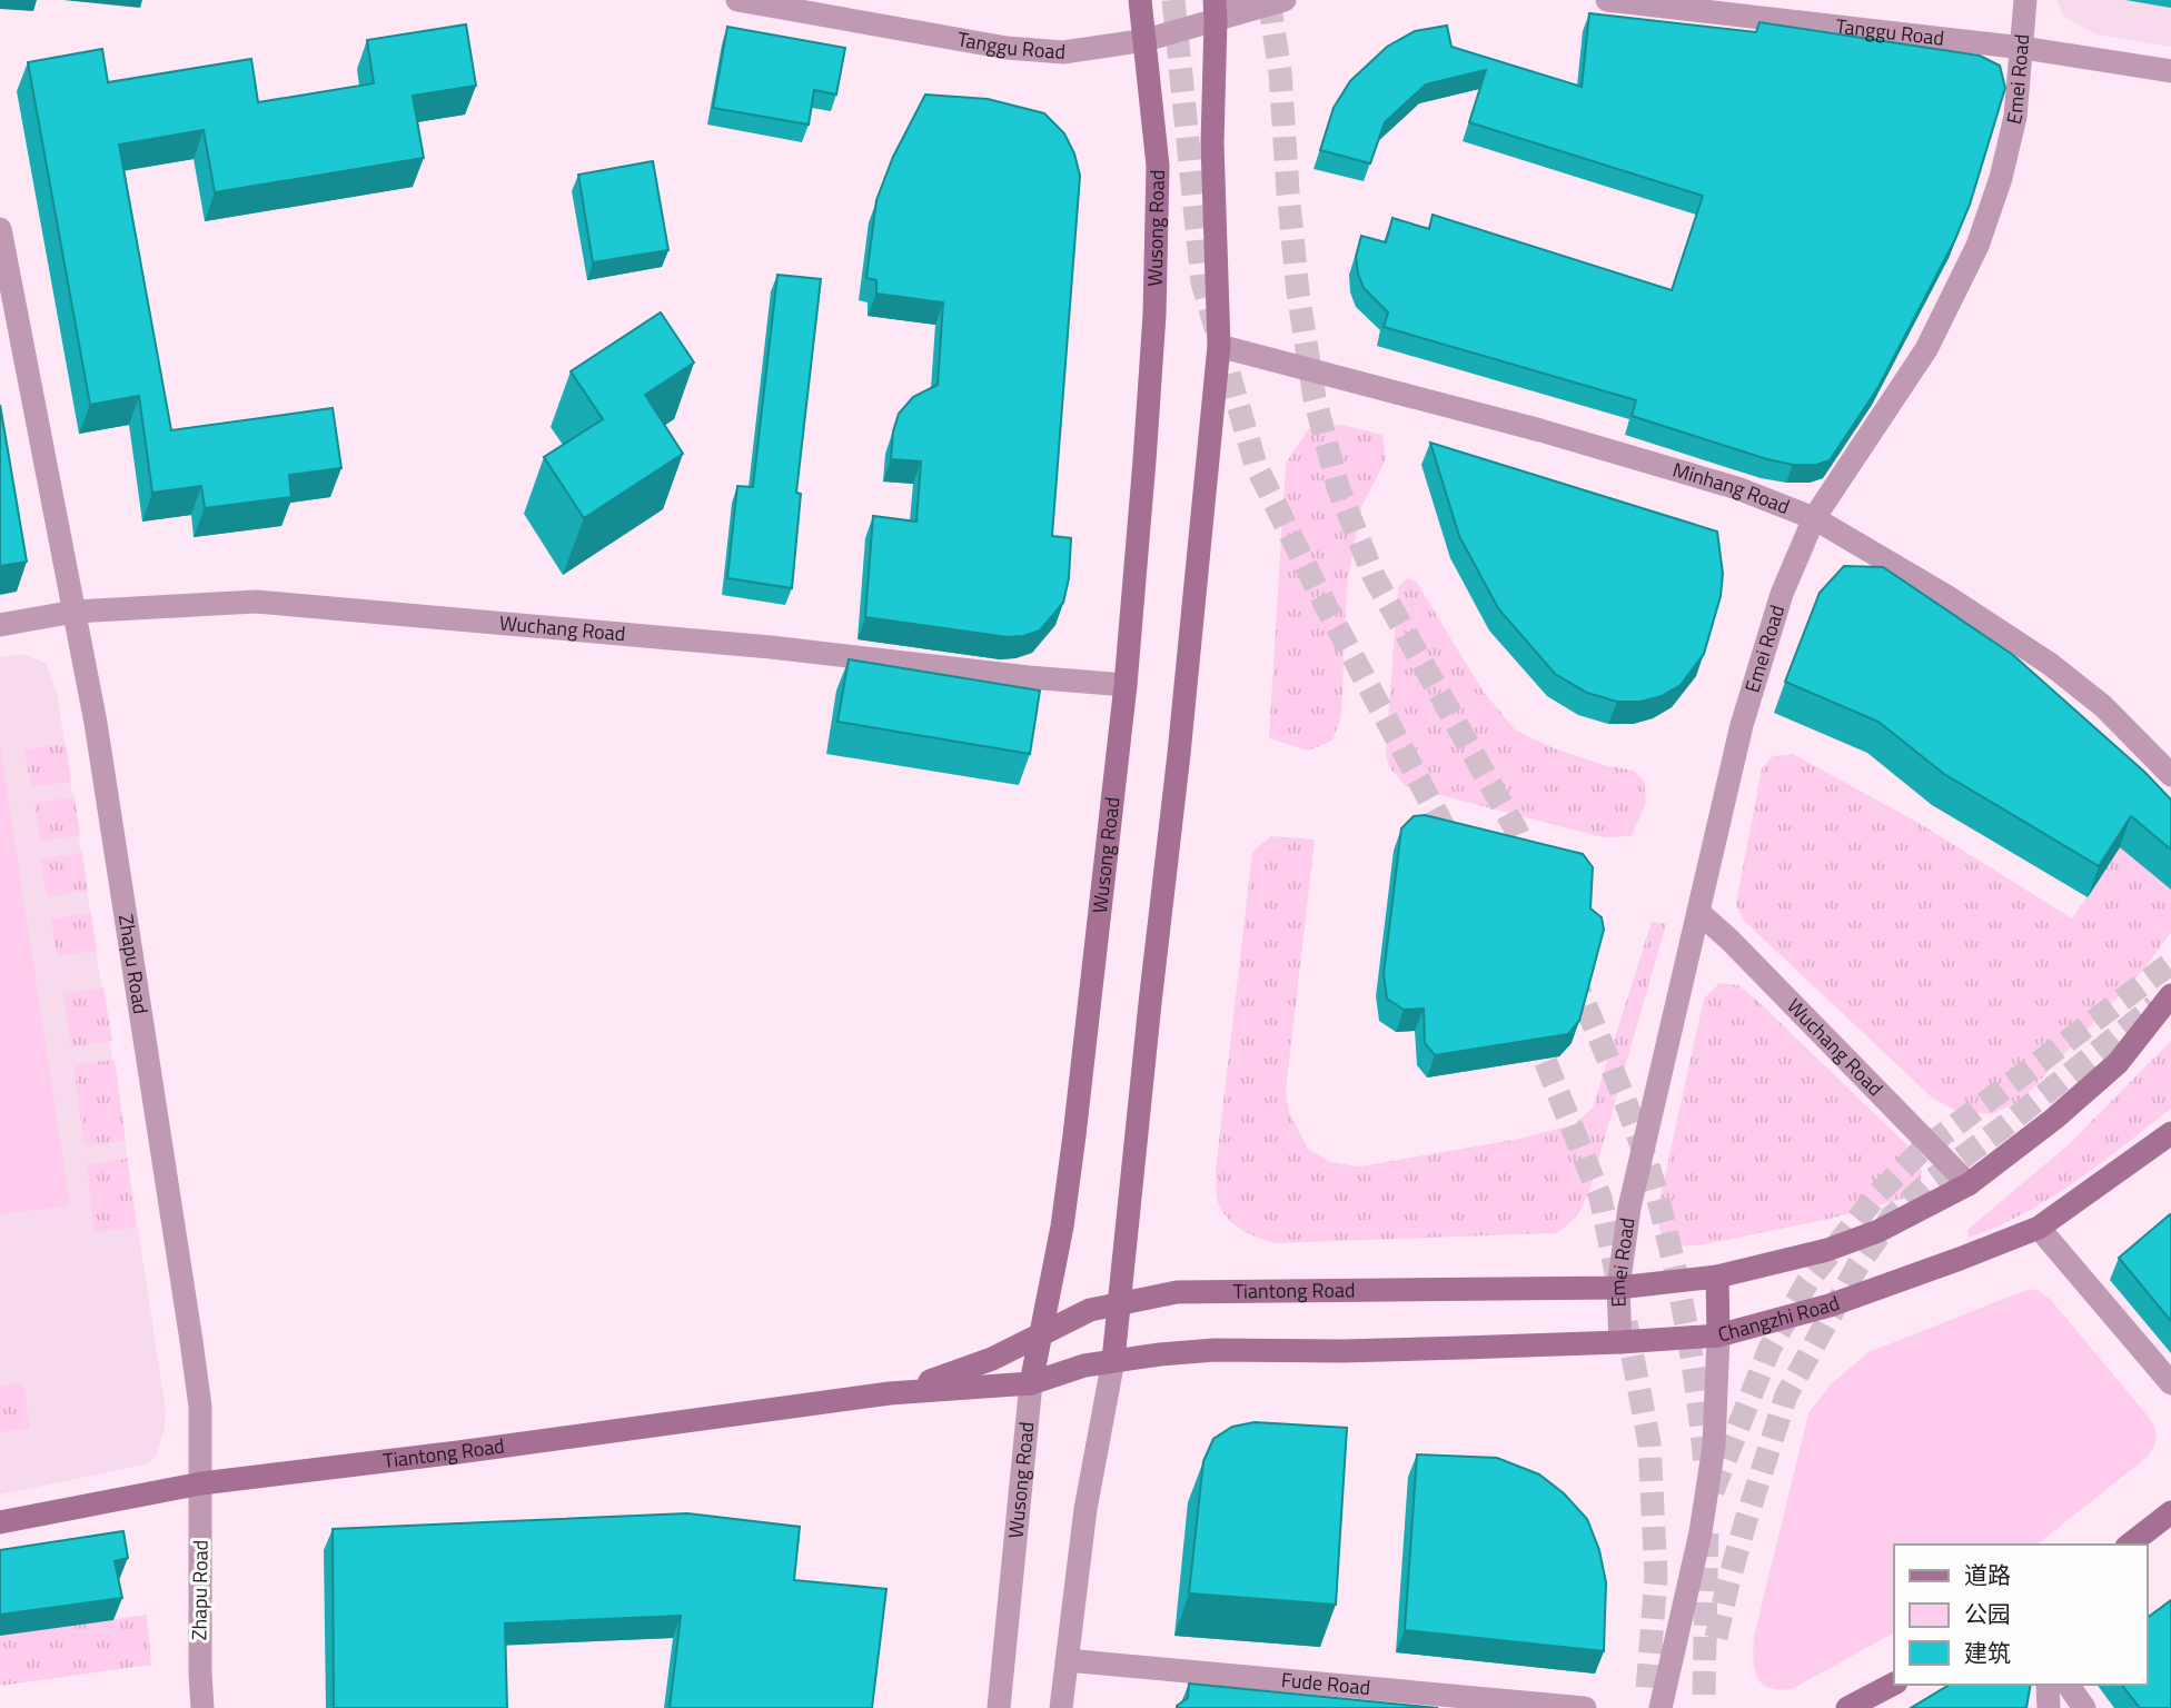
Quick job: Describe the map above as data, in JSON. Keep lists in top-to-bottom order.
{
  "streets": {
    "main road": ["Wusong Road", "Tiantong Road", "Changzhi Road"],
    "street": [
      "Tanggu Road",
      "Emei Road",
      "Minhang Road",
      "Wuchang Road",
      "Zhapu Road",
      "Fude Road"
    ]
  },
  "crossings": [
    ["Tanggu Road", "Emei Road"],
    ["Tanggu Road", "Wusong Road"],
    ["Emei Road", "Minhang Road"],
    ["Emei Road", "Wuchang Road"],
    ["Emei Road", "Tiantong Road"],
    ["Wusong Road", "Wuchang Road"],
    ["Wusong Road", "Tiantong Road"],
    ["Wuchang Road", "Zhapu Road"],
    ["Zhapu Road", "Tiantong Road"],
    ["Tiantong Road", "Changzhi Road"]
  ],
  "legend": ["道路", "公园", "建筑"]
}
